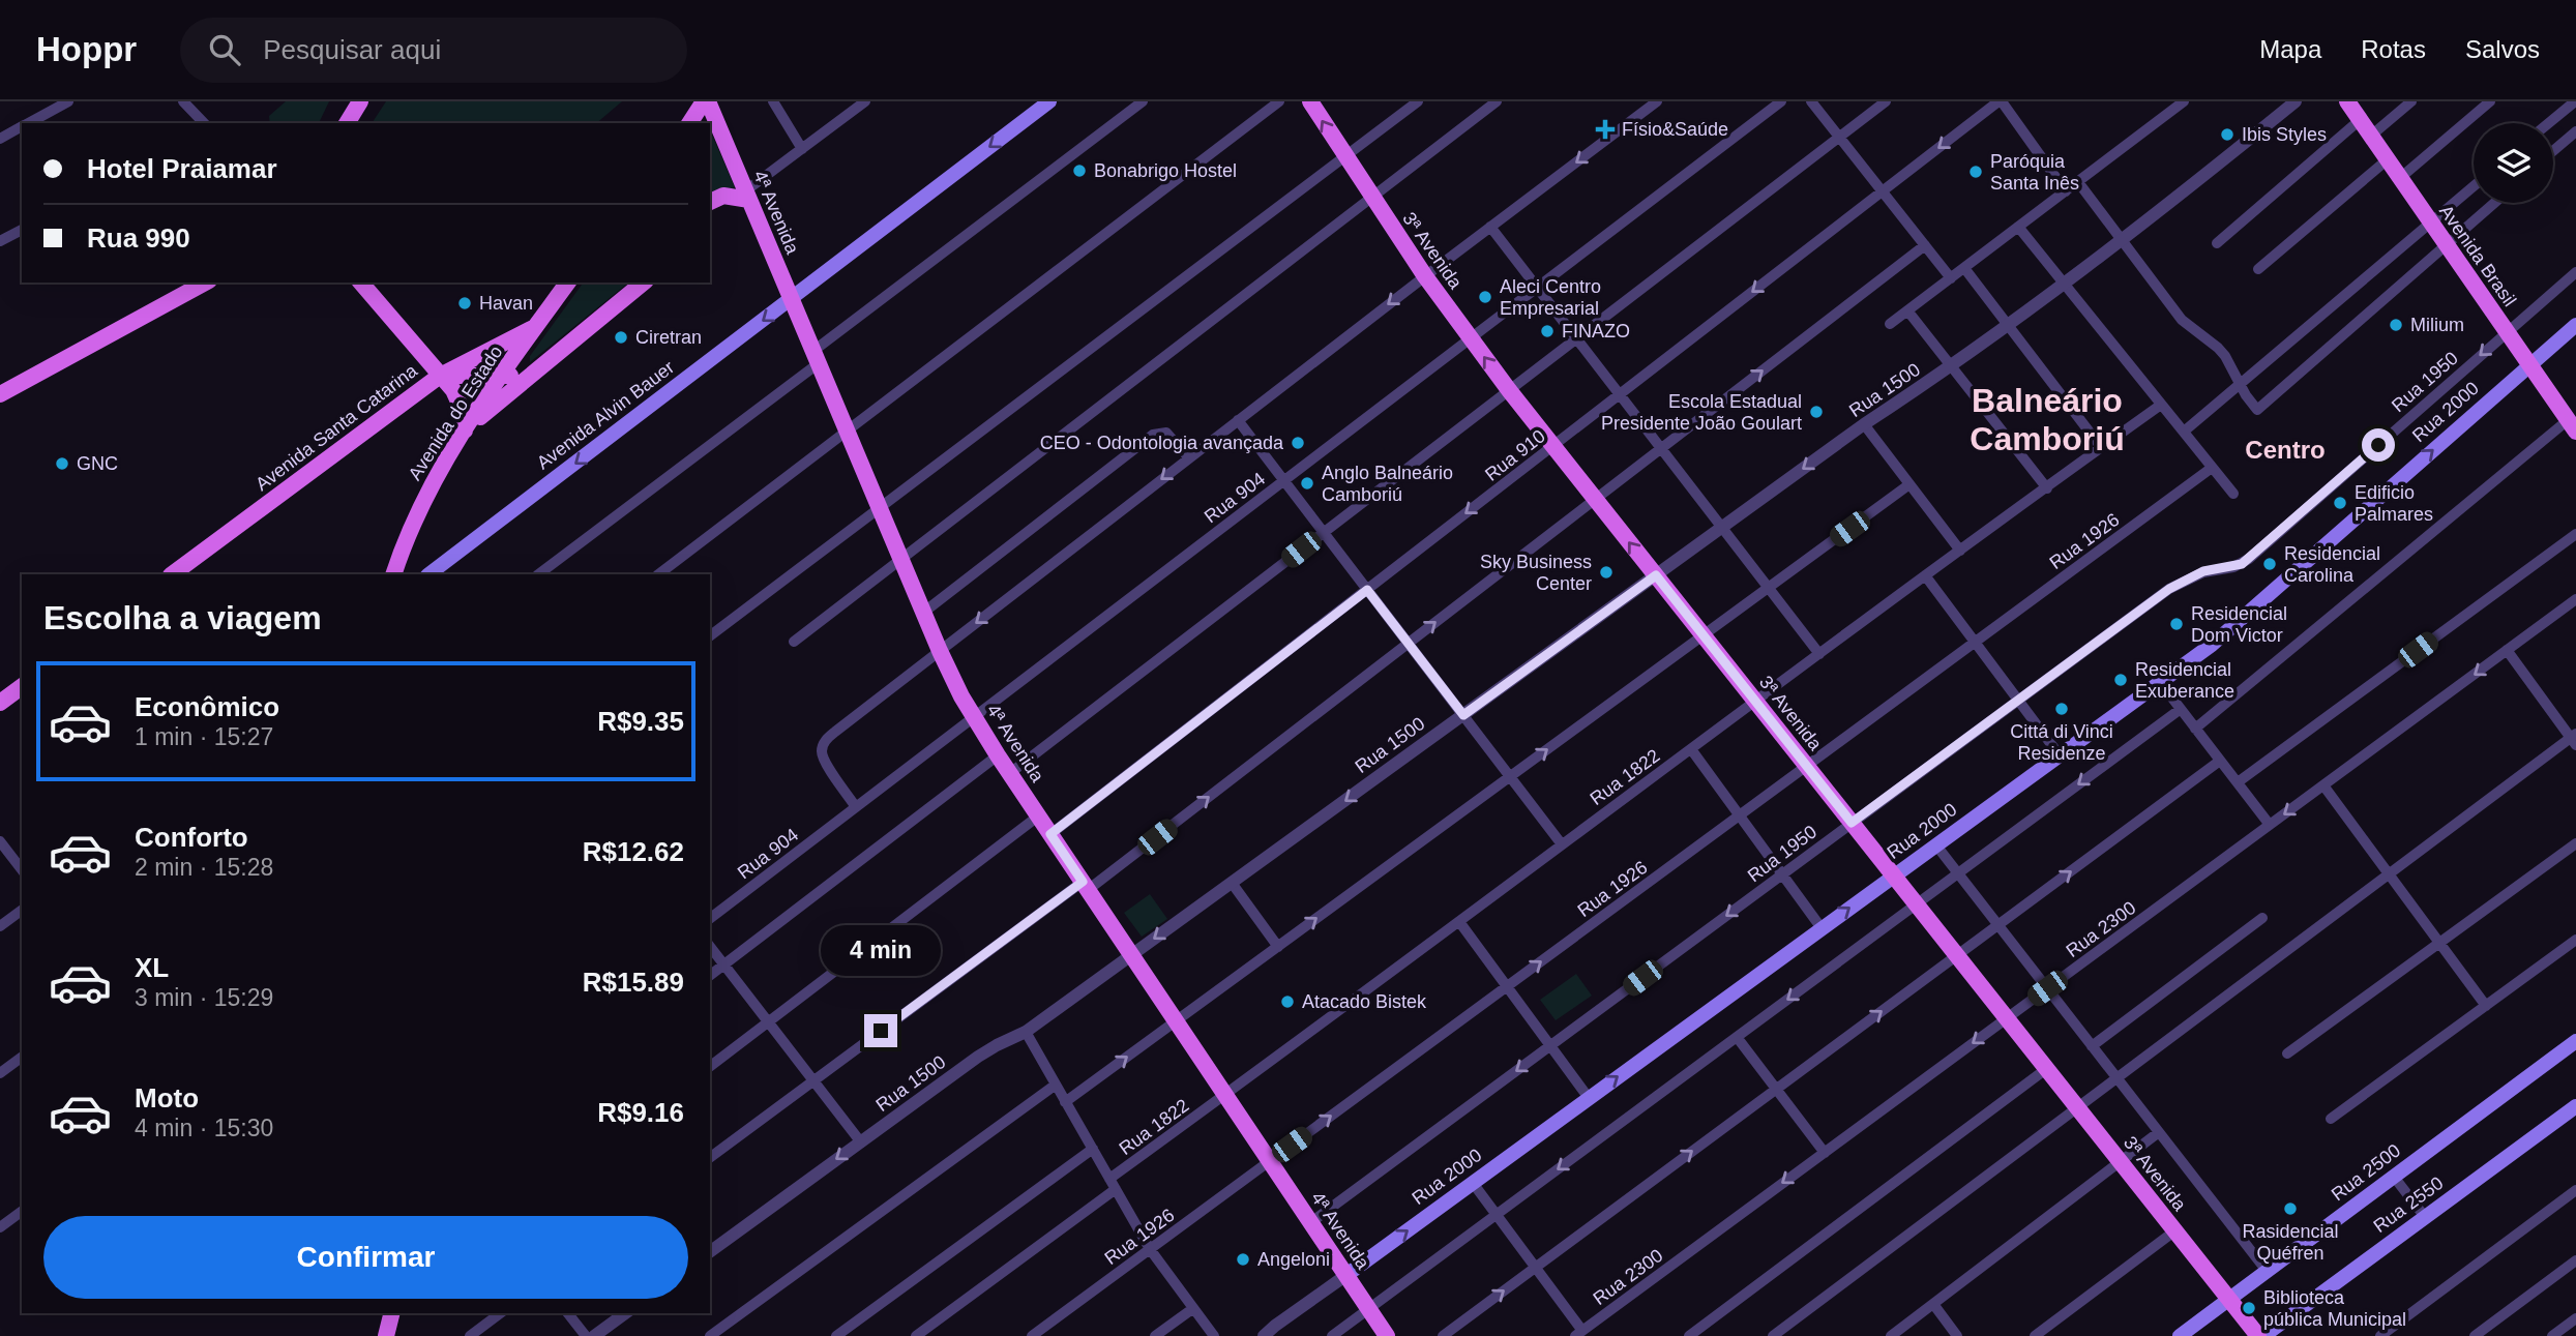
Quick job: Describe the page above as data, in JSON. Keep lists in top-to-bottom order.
{
  "streets": {
    "main road": [
      "4ª Avenida",
      "3ª Avenida",
      "Avenida Brasil",
      "Rua 2000",
      "Avenida do Estado",
      "Avenida Alvin Bauer",
      "Avenida Santa Catarina",
      "Rua 2500",
      "Rua 2550"
    ],
    "street": [
      "Rua 1950",
      "Rua 1500",
      "Rua 910",
      "Rua 904",
      "Rua 1926",
      "Rua 1822",
      "Rua 2300"
    ]
  },
  "crossings": [
    ["4ª Avenida", "Rua 1950"],
    ["4ª Avenida", "Rua 1500"],
    ["4ª Avenida", "Rua 2000"],
    ["4ª Avenida", "Avenida Alvin Bauer"],
    ["4ª Avenida", "Rua 910"],
    ["4ª Avenida", "Rua 904"],
    ["4ª Avenida", "Rua 1926"],
    ["4ª Avenida", "Rua 1822"],
    ["3ª Avenida", "Rua 1950"],
    ["3ª Avenida", "Rua 1500"],
    ["3ª Avenida", "Rua 2000"],
    ["3ª Avenida", "Rua 910"],
    ["3ª Avenida", "Rua 904"],
    ["3ª Avenida", "Rua 1926"],
    ["3ª Avenida", "Rua 1822"],
    ["3ª Avenida", "Rua 2300"],
    ["3ª Avenida", "Rua 2500"],
    ["3ª Avenida", "Rua 2550"],
    ["Avenida Brasil", "Rua 1950"],
    ["Avenida Brasil", "Rua 2000"],
    ["Avenida do Estado", "Avenida Santa Catarina"]
  ],
  "one_way": [
    "Rua 1950",
    "Rua 2000",
    "Avenida Alvin Bauer",
    "Rua 1926"
  ],
  "districts": ["Balneário Camboriú", "Centro"],
  "places": {
    "health": ["Físio&Saúde"],
    "other": [
      "Ibis Styles",
      "Bonabrigo Hostel",
      "Paróquia Santa Inês",
      "Aleci Centro Empresarial",
      "Havan",
      "Milium",
      "FINAZO",
      "Ciretran",
      "Escola Estadual Presidente João Goulart",
      "CEO - Odontologia avançada",
      "GNC",
      "Anglo Balneário Camboriú",
      "Edificio Palmares",
      "Residencial Carolina",
      "Sky Business Center",
      "Residencial Dom Victor",
      "Residencial Exuberance",
      "Cittá di Vinci Residenze",
      "Atacado Bistek",
      "Rasidencial Quéfren",
      "Angeloni",
      "Biblioteca pública Municipal"
    ]
  },
  "page": {
    "header": "Hoppr",
    "search": "Pesquisar aqui",
    "nav": ["Mapa", "Rotas", "Salvos"],
    "banner": ["Hotel Praiamar", "Rua 990"],
    "heading": "Escolha a viagem",
    "list": [
      {
        "name": "Econômico",
        "note": "1 min · 15:27",
        "value": "R$9.35"
      },
      {
        "name": "Conforto",
        "note": "2 min · 15:28",
        "value": "R$12.62"
      },
      {
        "name": "XL",
        "note": "3 min · 15:29",
        "value": "R$15.89"
      },
      {
        "name": "Moto",
        "note": "4 min · 15:30",
        "value": "R$9.16"
      }
    ],
    "bubble": "4 min",
    "buttons": "Confirmar"
  }
}
